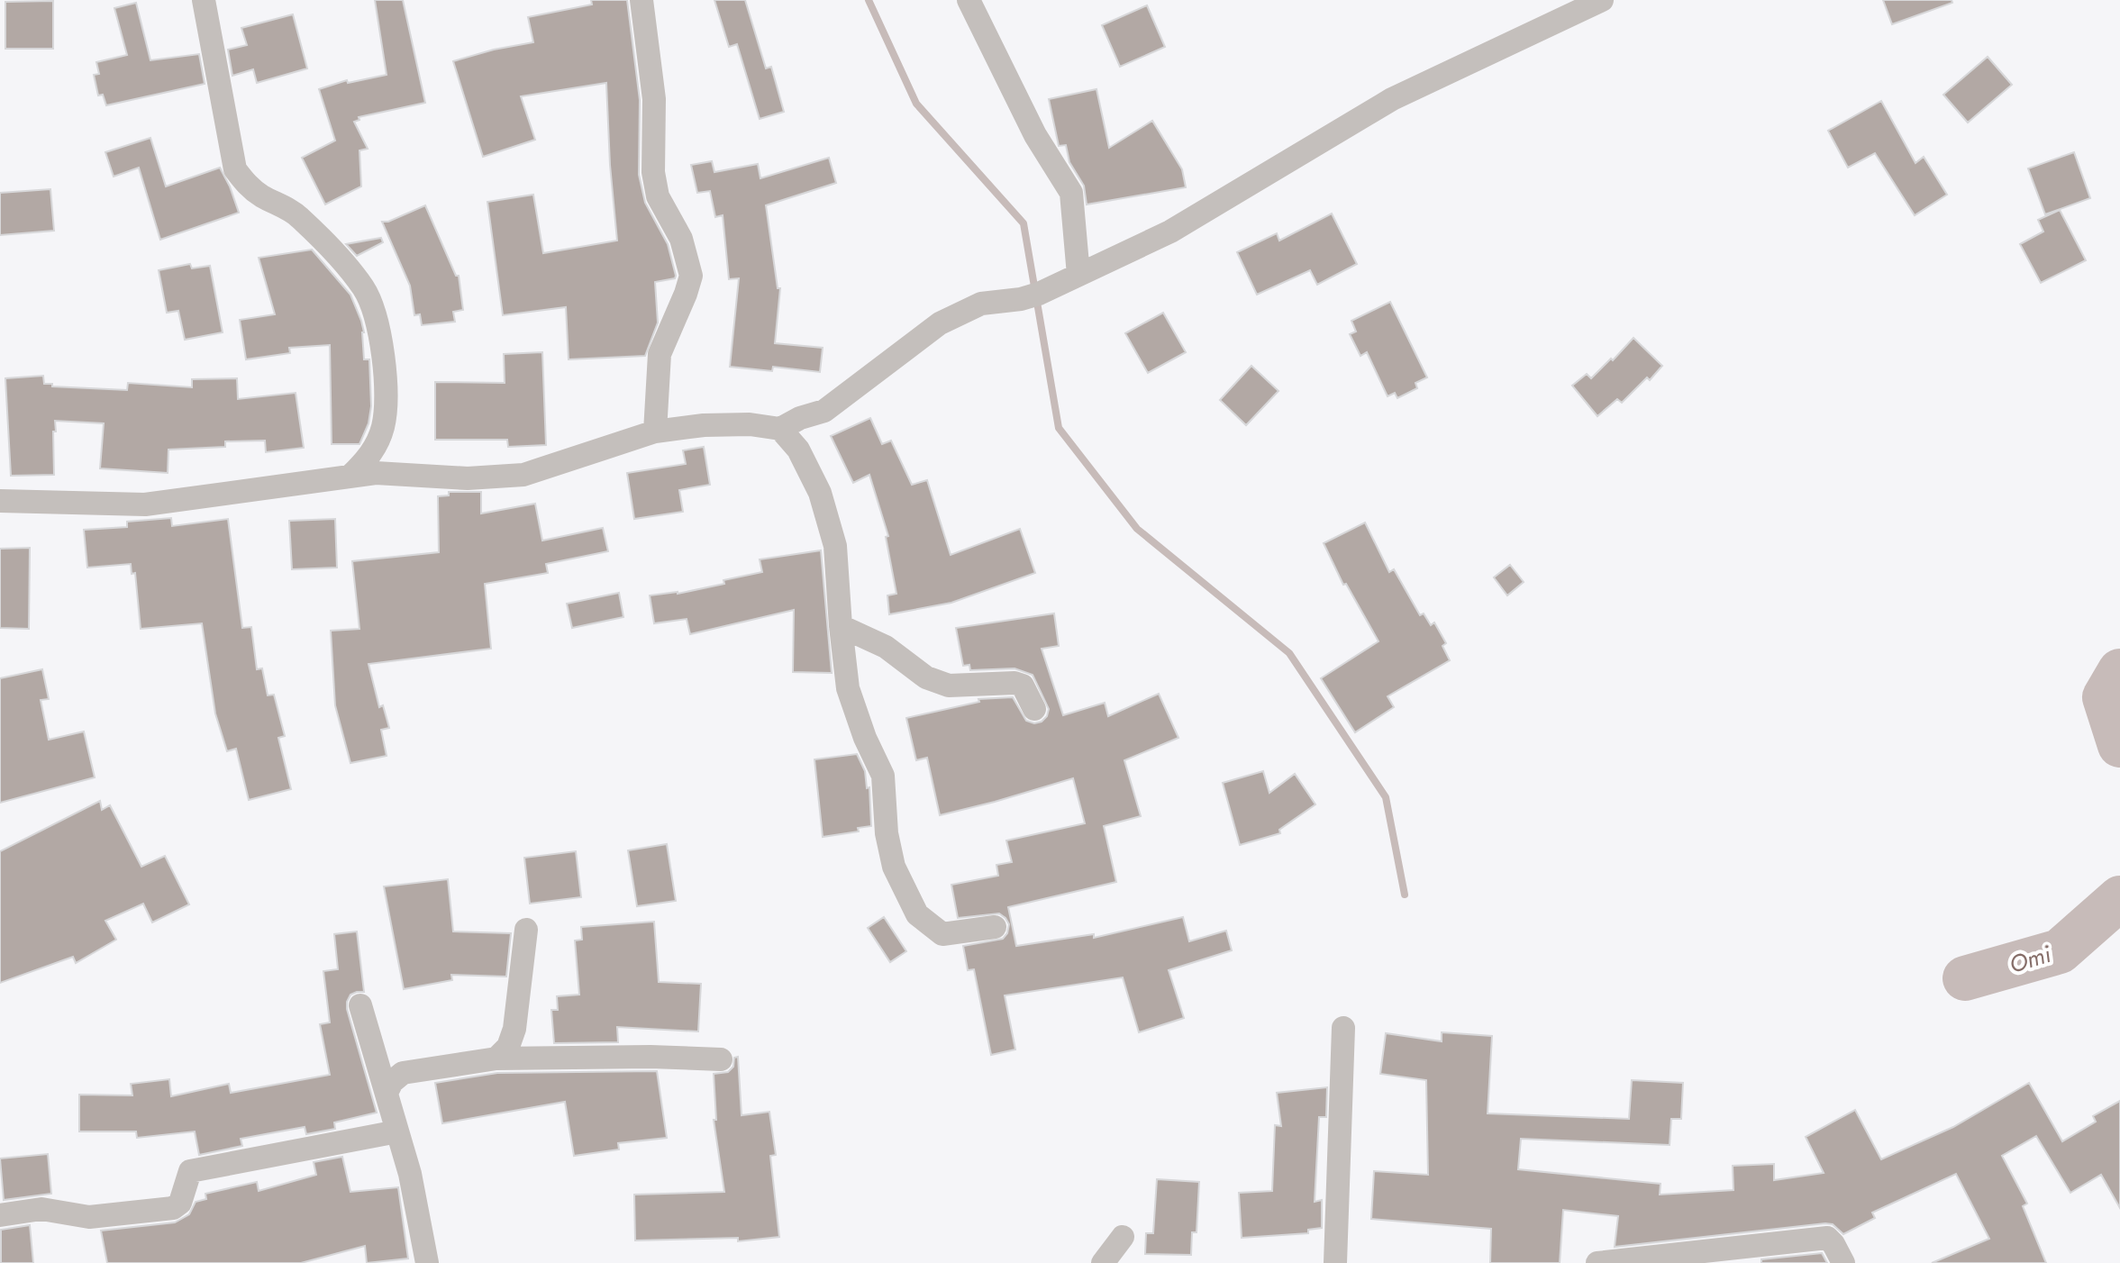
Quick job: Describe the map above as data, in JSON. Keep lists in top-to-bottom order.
{
  "water": ["Omi"]
}
